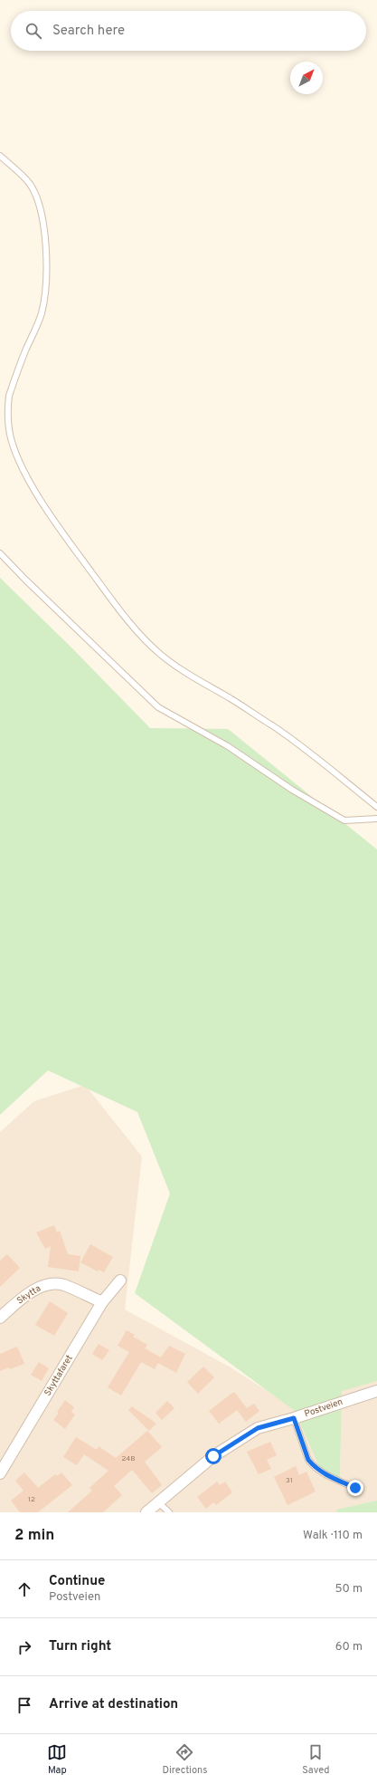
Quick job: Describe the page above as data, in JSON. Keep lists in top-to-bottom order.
{
  "streets": {
    "street": ["Skytta", "Skyttafaret", "Postveien"]
  },
  "crossings": [
    ["Skytta", "Skyttafaret"]
  ],
  "house_numbers": ["24B", "31", "12"],
  "north": "top right",
  "page": {
    "search": "Search here",
    "heading": ["2 min", "Walk · 110 m"],
    "list": [
      ["Continue", "Postveien", "50 m"],
      ["Turn right", "60 m"],
      "Arrive at destination"
    ],
    "nav": ["Map", "Directions", "Saved"]
  }
}
